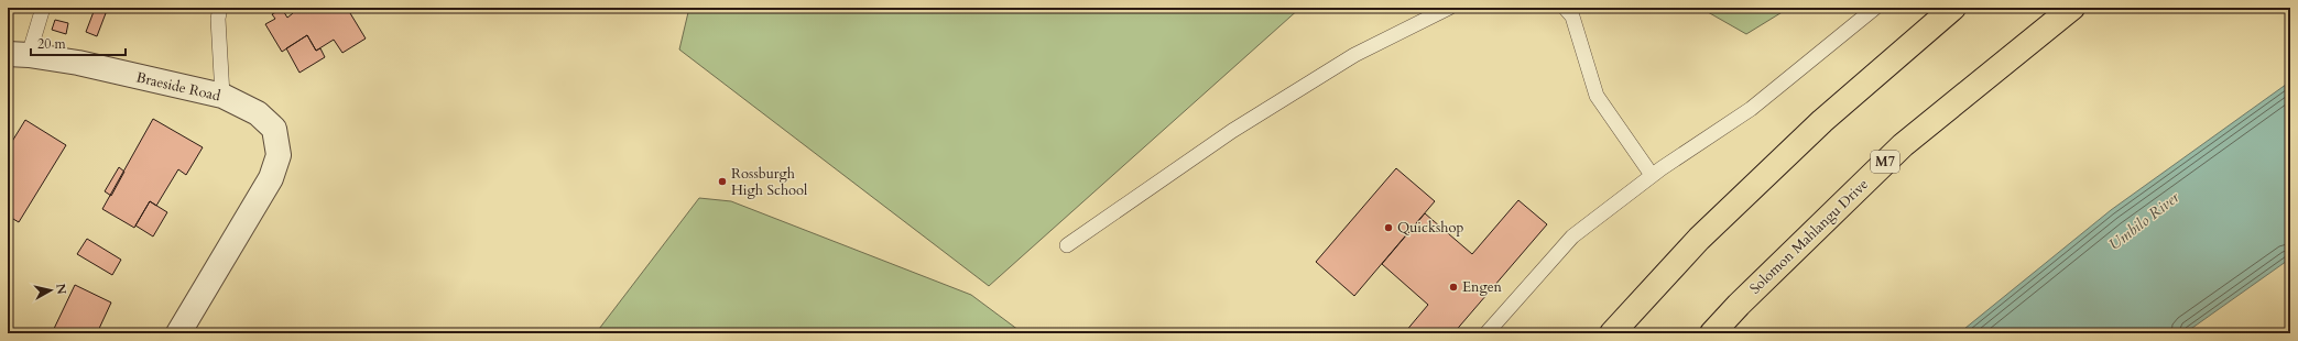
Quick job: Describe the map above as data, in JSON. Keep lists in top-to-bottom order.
{
  "streets": {
    "highway": ["M7", "Solomon Mahlangu Drive"],
    "street": ["Braeside Road"]
  },
  "water": ["Umbilo River"],
  "places": ["Rossburgh High School", "Quickshop", "Engen"],
  "scale_bar": "20 m",
  "north": "right"
}
